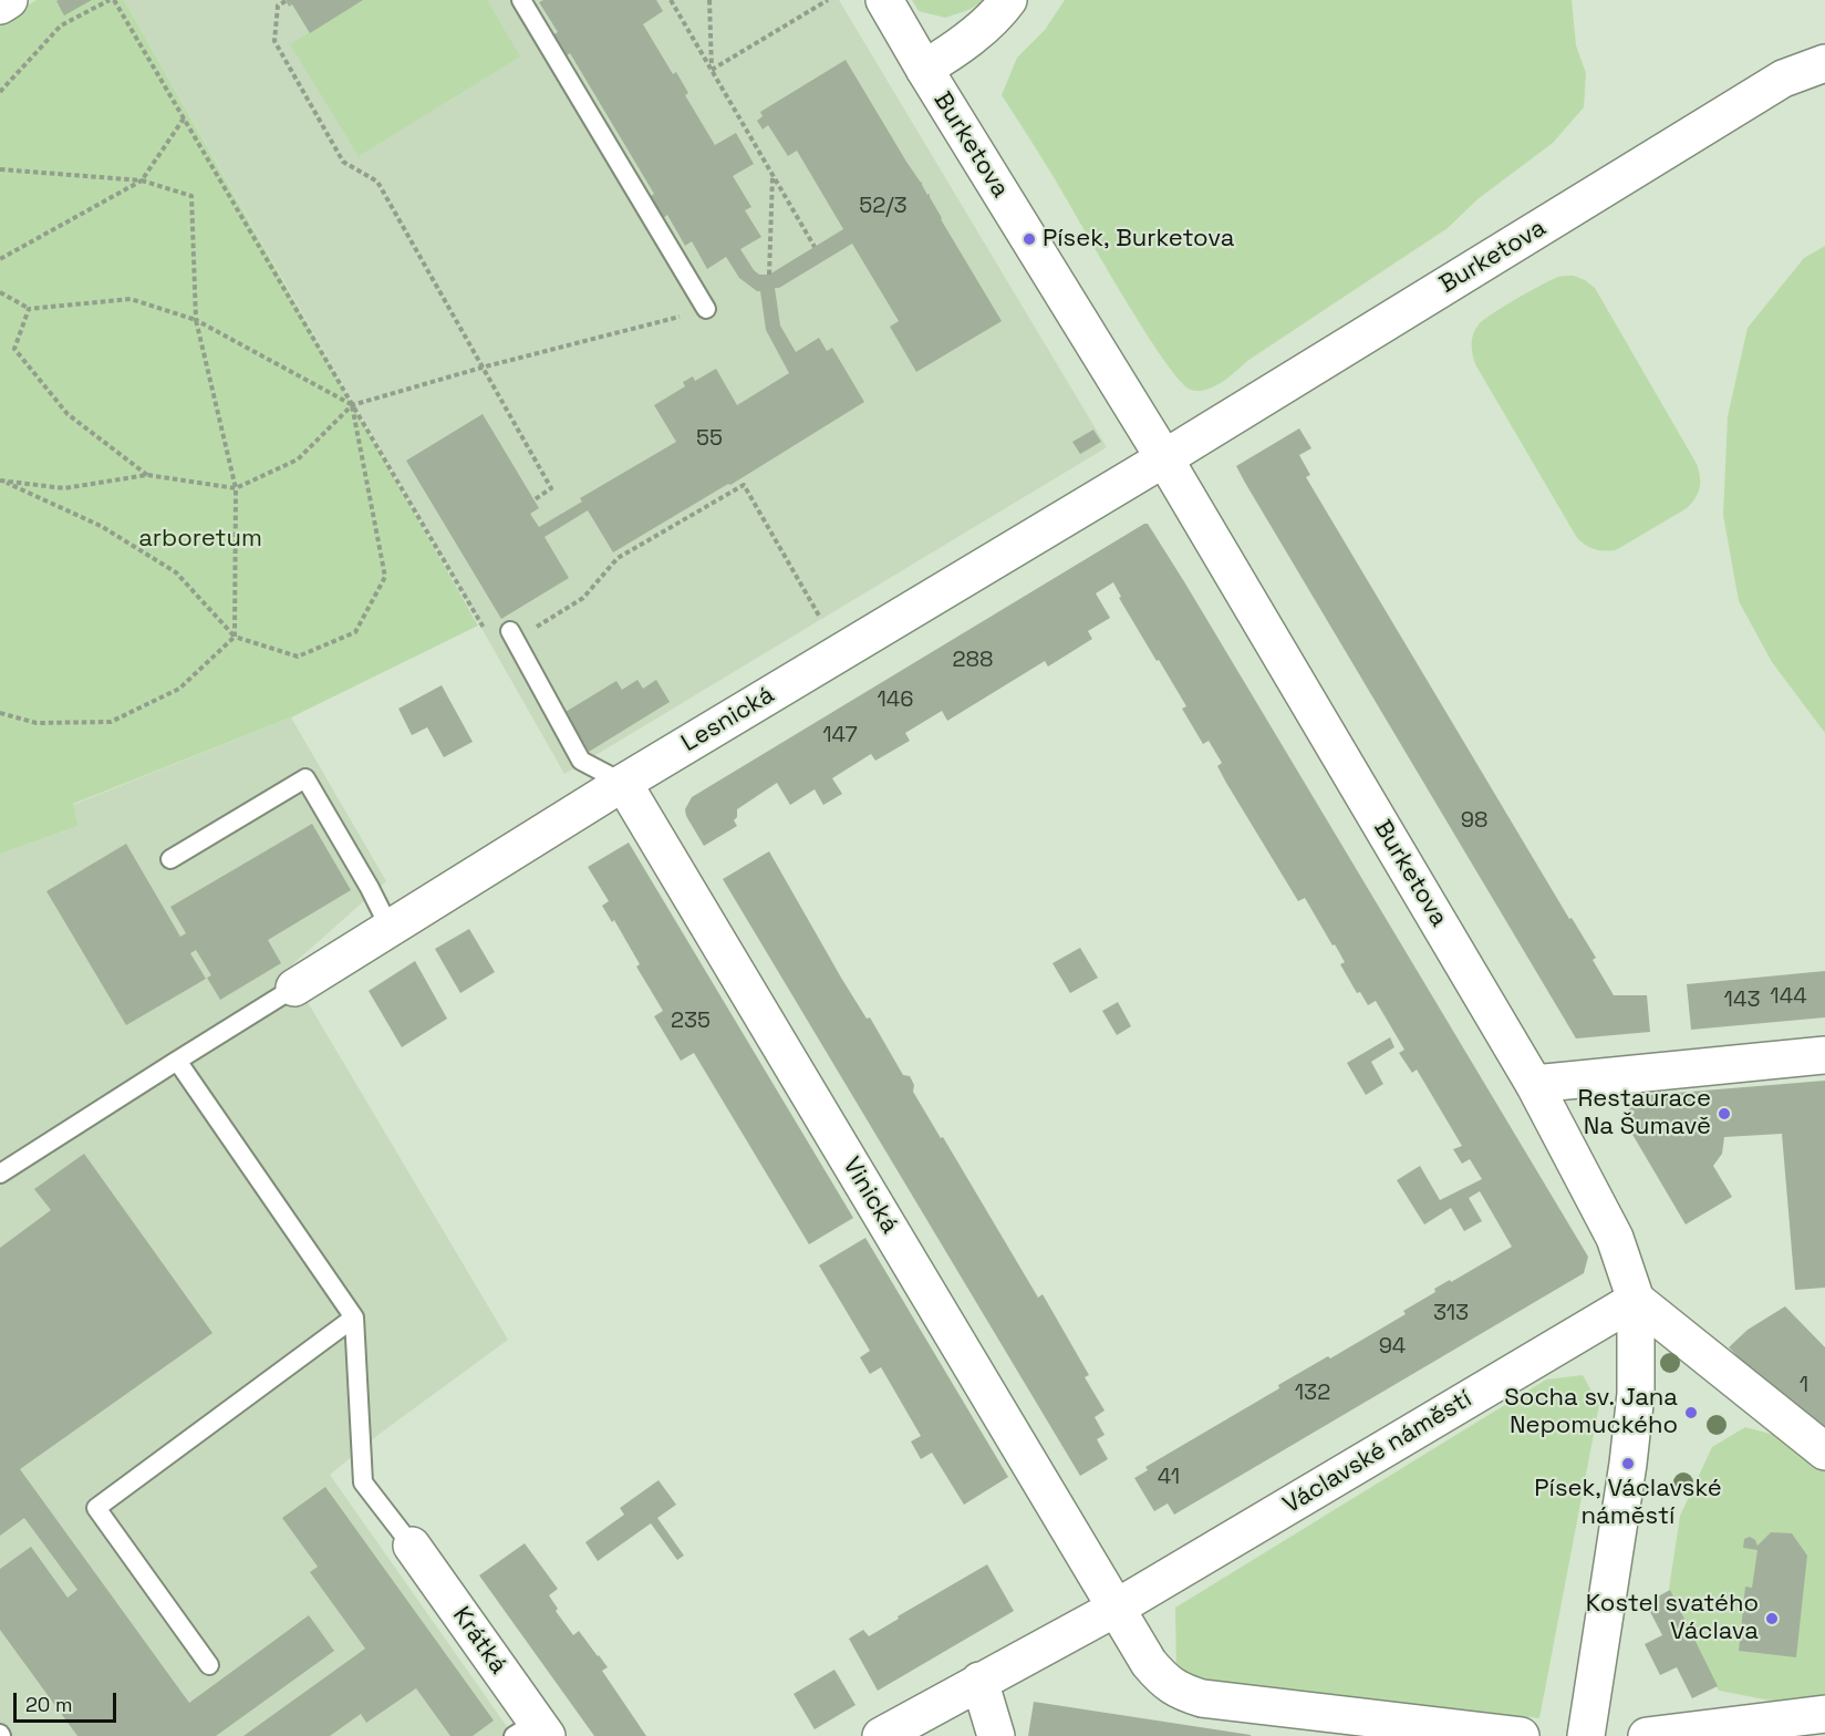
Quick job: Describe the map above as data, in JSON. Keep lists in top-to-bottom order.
{
  "streets": {
    "street": [
      "Burketova",
      "Lesnická",
      "Vinická",
      "Václavské náměstí",
      "Krátká"
    ]
  },
  "crossings": [
    ["Burketova", "Lesnická"],
    ["Burketova", "Václavské náměstí"],
    ["Lesnická", "Vinická"],
    ["Vinická", "Václavské náměstí"]
  ],
  "parks": ["arboretum"],
  "places": [
    "Písek, Burketova",
    "Restaurace Na Šumavě",
    "Socha sv. Jana Nepomuckého",
    "Písek, Václavské náměstí",
    "Kostel svatého Václava"
  ],
  "house_numbers": [
    "52/3",
    "55",
    "288",
    "146",
    "147",
    "98",
    "144",
    "143",
    "235",
    "313",
    "94",
    "1",
    "132",
    "41"
  ],
  "scale_bar": "20 m"
}
